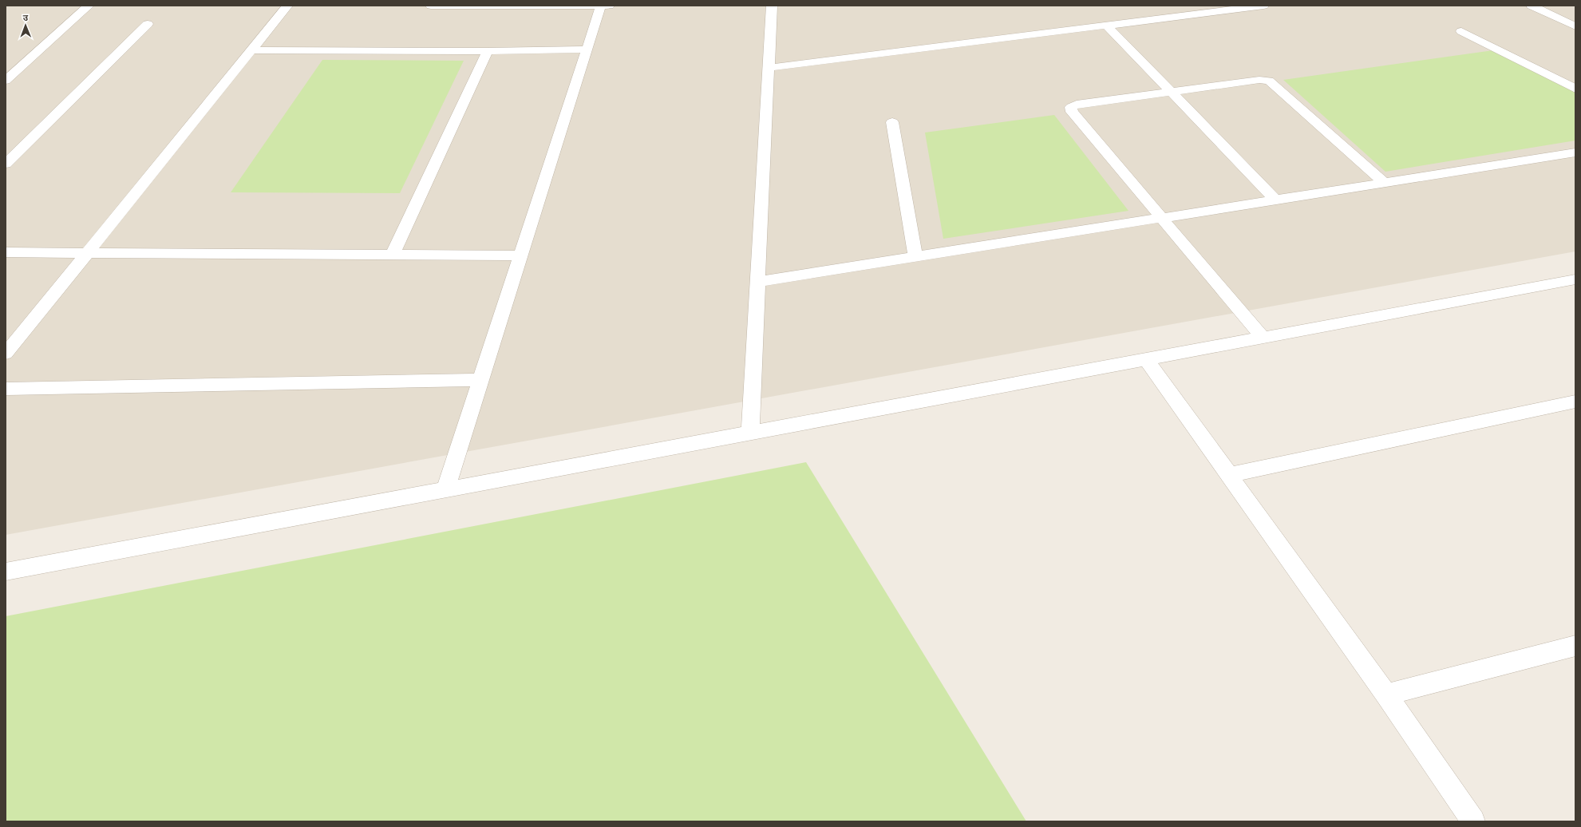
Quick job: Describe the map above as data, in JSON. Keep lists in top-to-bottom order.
{
  "north": "top"
}
